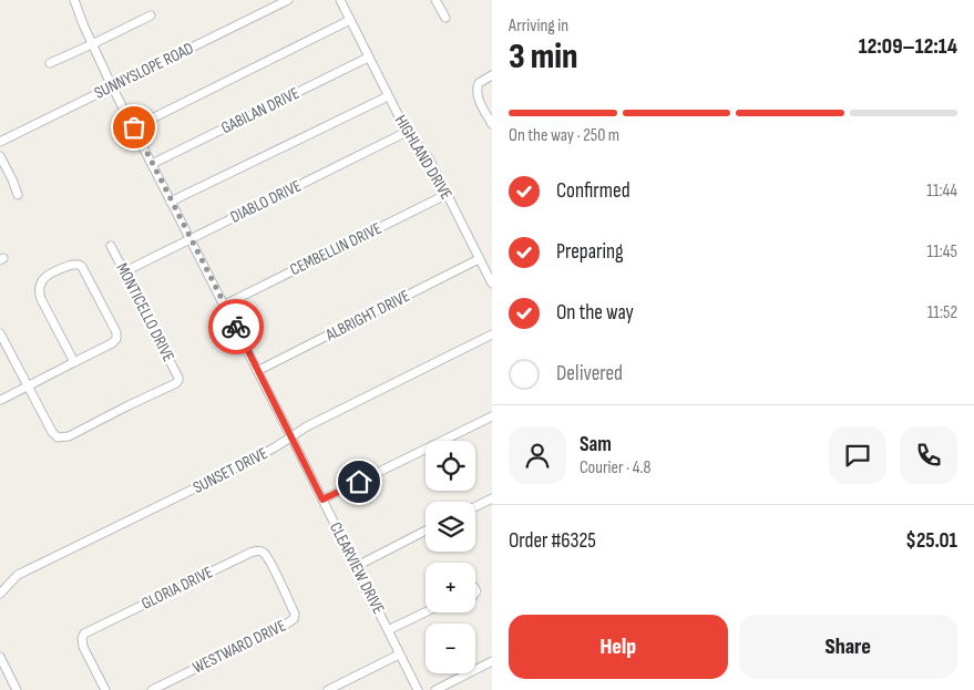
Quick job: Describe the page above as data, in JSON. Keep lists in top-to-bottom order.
{
  "streets": {
    "street": [
      "SUNNYSLOPE ROAD",
      "GABILAN DRIVE",
      "HIGHLAND DRIVE",
      "DIABLO DRIVE",
      "CEMBELLIN DRIVE",
      "MONTICELLO DRIVE",
      "ALBRIGHT DRIVE",
      "SUNSET DRIVE",
      "CLEARVIEW DRIVE",
      "GLORIA DRIVE",
      "WESTWARD DRIVE"
    ]
  },
  "crossings": [
    ["SUNNYSLOPE ROAD", "CLEARVIEW DRIVE"],
    ["GABILAN DRIVE", "HIGHLAND DRIVE"],
    ["GABILAN DRIVE", "CLEARVIEW DRIVE"],
    ["HIGHLAND DRIVE", "DIABLO DRIVE"],
    ["HIGHLAND DRIVE", "CEMBELLIN DRIVE"],
    ["HIGHLAND DRIVE", "ALBRIGHT DRIVE"],
    ["DIABLO DRIVE", "MONTICELLO DRIVE"],
    ["DIABLO DRIVE", "CLEARVIEW DRIVE"],
    ["CEMBELLIN DRIVE", "CLEARVIEW DRIVE"],
    ["ALBRIGHT DRIVE", "CLEARVIEW DRIVE"],
    ["SUNSET DRIVE", "CLEARVIEW DRIVE"],
    ["GLORIA DRIVE", "WESTWARD DRIVE"]
  ],
  "page": {
    "heading": ["3 min", "Arriving in", "12:09–12:14"],
    "panel": [
      "Sam",
      "Courier · 4.8",
      "Order #6325",
      "$25.01"
    ],
    "bar": "On the way · 250 m",
    "list": [
      ["Confirmed", "11:44"],
      ["Preparing", "11:45"],
      ["On the way", "11:52"],
      "Delivered"
    ],
    "map_buttons": ["+", "−"],
    "buttons": ["Help", "Share"]
  }
}
